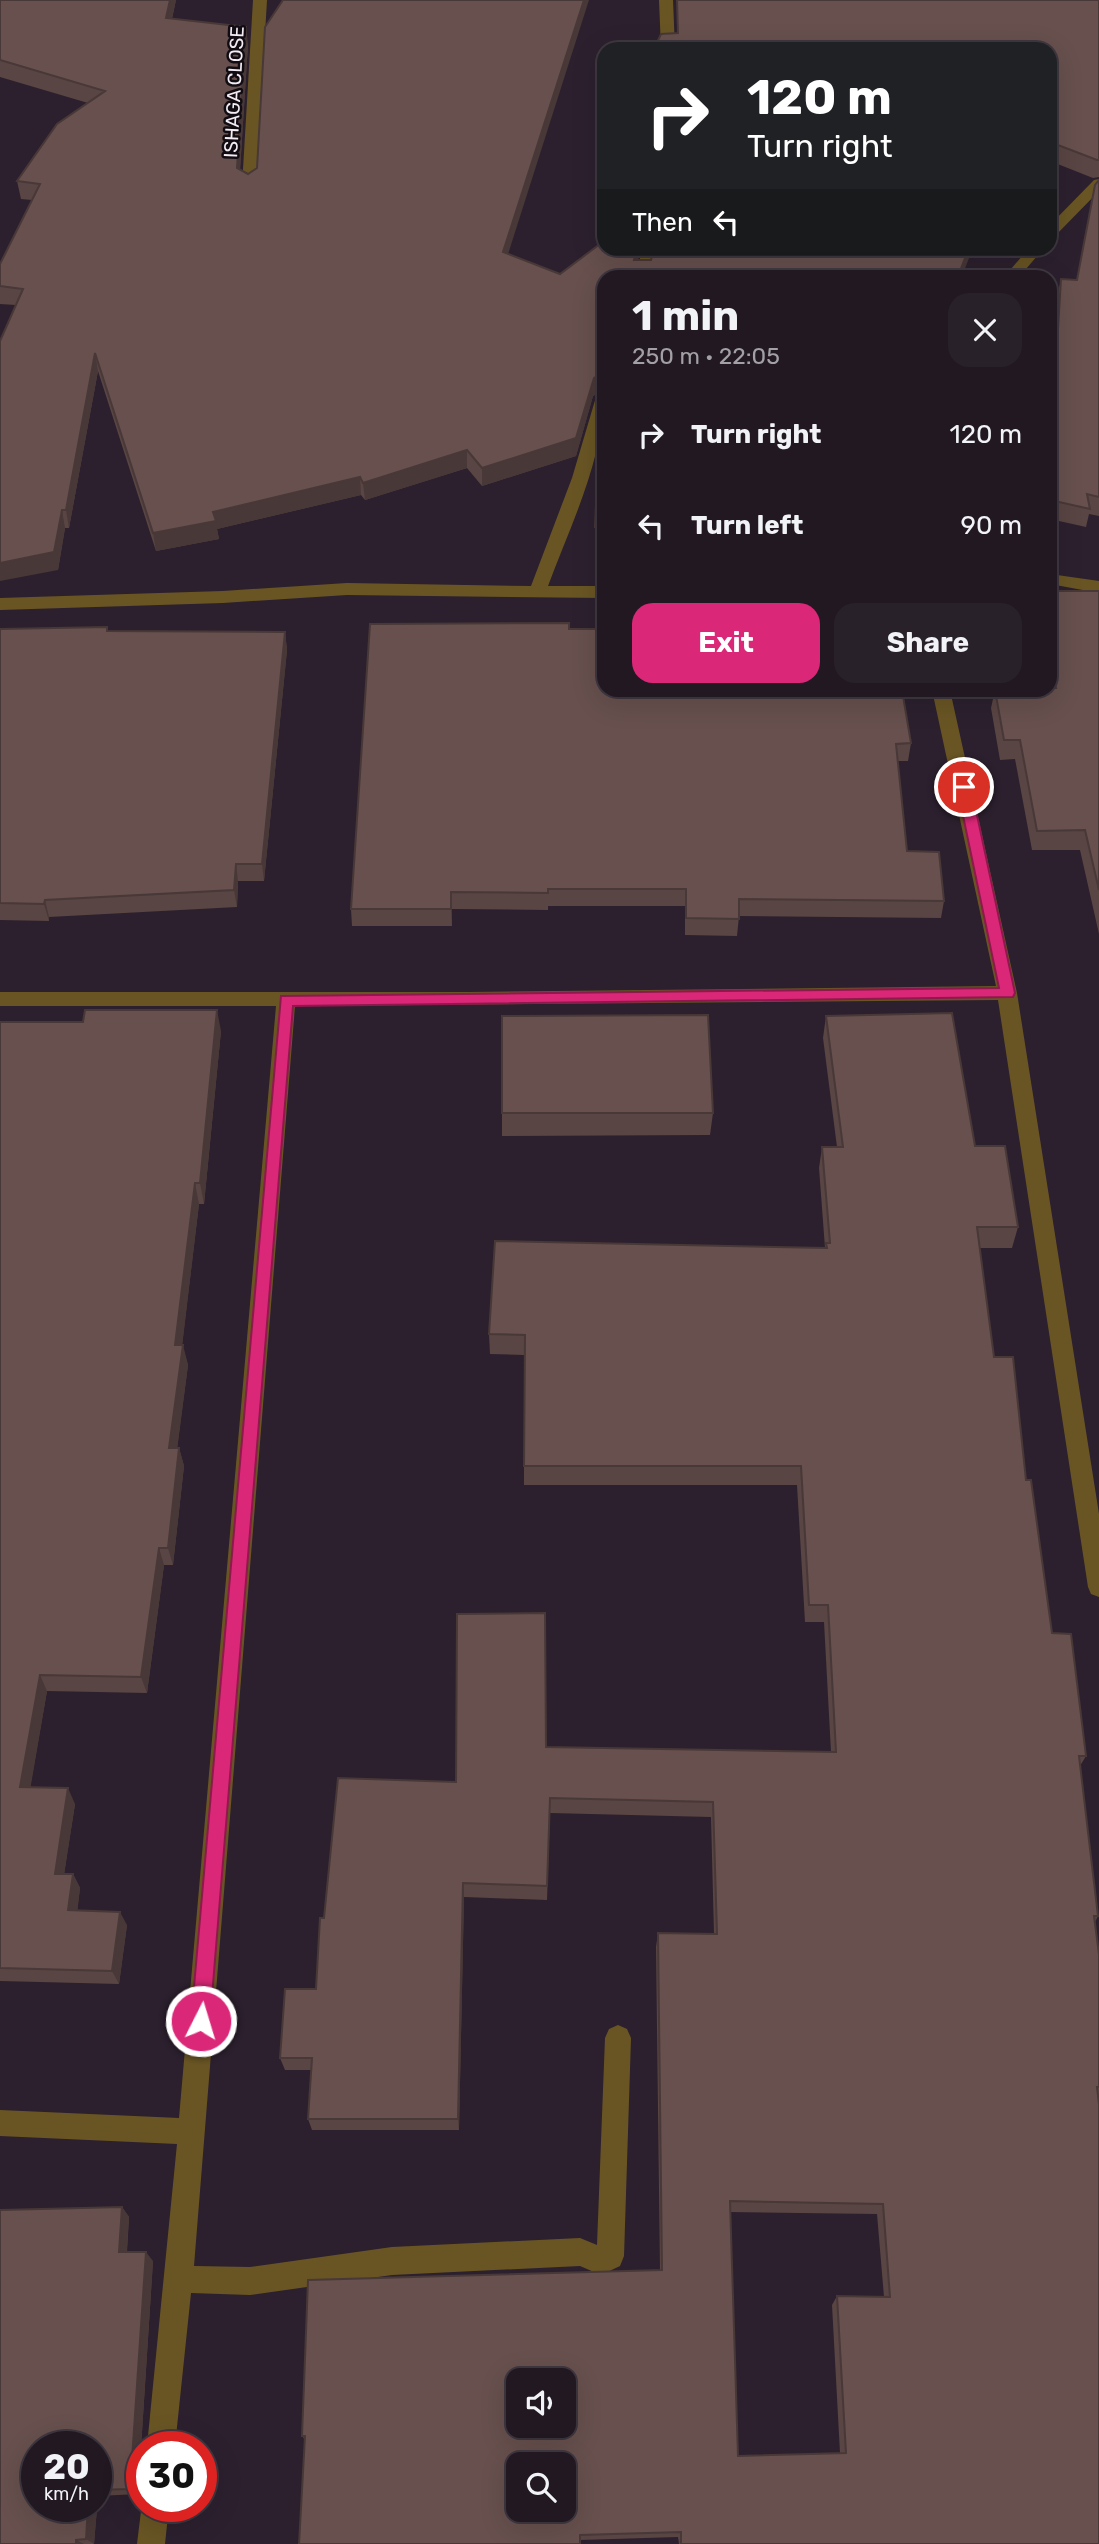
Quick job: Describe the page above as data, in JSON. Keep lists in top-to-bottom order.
{
  "streets": {
    "street": ["ISHAGA CLOSE"]
  },
  "page": {
    "turn": ["120 m", "Turn right"],
    "then": "Then",
    "heading": ["1 min", "250 m · 22:05"],
    "list": [
      {
        "name": "Turn right",
        "value": "120 m"
      },
      {
        "name": "Turn left",
        "value": "90 m"
      }
    ],
    "buttons": ["Exit", "Share"],
    "speed": "20 km/h",
    "limit": "30"
  }
}
